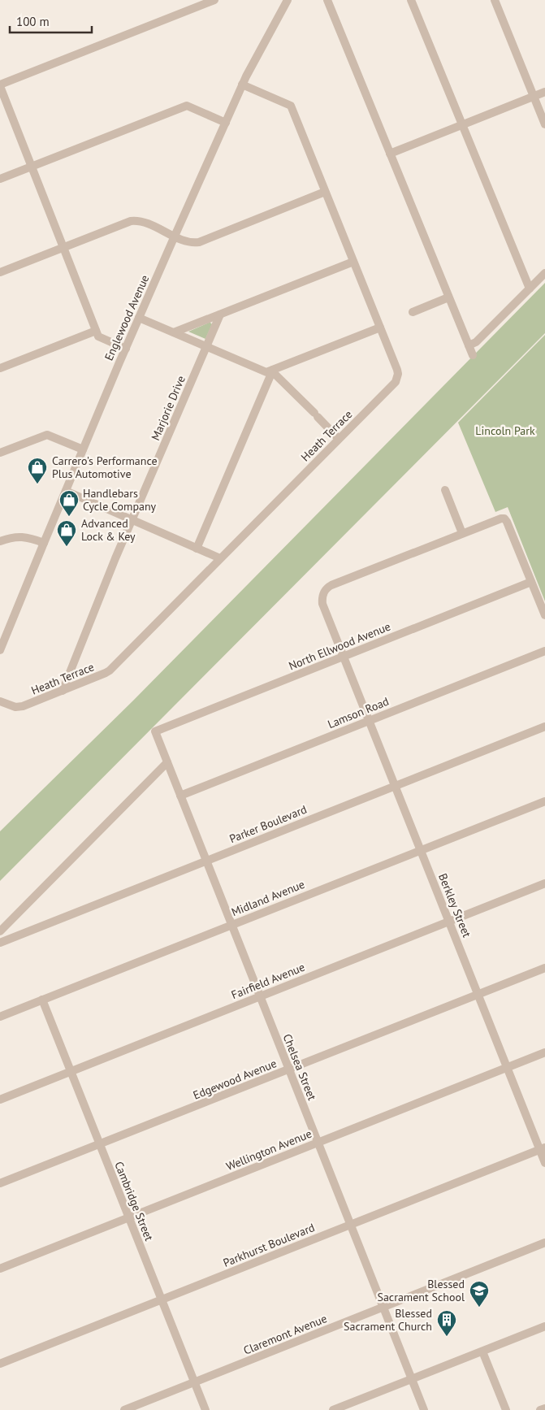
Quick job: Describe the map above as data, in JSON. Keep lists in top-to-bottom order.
{
  "streets": {
    "street": [
      "Englewood Avenue",
      "Marjorie Drive",
      "Heath Terrace",
      "North Ellwood Avenue",
      "Lamson Road",
      "Parker Boulevard",
      "Midland Avenue",
      "Berkley Street",
      "Fairfield Avenue",
      "Chelsea Street",
      "Edgewood Avenue",
      "Wellington Avenue",
      "Cambridge Street",
      "Parkhurst Boulevard",
      "Claremont Avenue"
    ]
  },
  "crossings": [
    ["Englewood Avenue", "Heath Terrace"],
    ["Marjorie Drive", "Heath Terrace"],
    ["North Ellwood Avenue", "Berkley Street"],
    ["North Ellwood Avenue", "Chelsea Street"],
    ["Lamson Road", "Berkley Street"],
    ["Lamson Road", "Chelsea Street"],
    ["Parker Boulevard", "Berkley Street"],
    ["Parker Boulevard", "Chelsea Street"],
    ["Midland Avenue", "Berkley Street"],
    ["Midland Avenue", "Chelsea Street"],
    ["Midland Avenue", "Cambridge Street"],
    ["Berkley Street", "Fairfield Avenue"],
    ["Berkley Street", "Edgewood Avenue"],
    ["Berkley Street", "Wellington Avenue"],
    ["Berkley Street", "Parkhurst Boulevard"],
    ["Fairfield Avenue", "Chelsea Street"],
    ["Fairfield Avenue", "Cambridge Street"],
    ["Chelsea Street", "Edgewood Avenue"],
    ["Chelsea Street", "Wellington Avenue"],
    ["Chelsea Street", "Parkhurst Boulevard"],
    ["Chelsea Street", "Claremont Avenue"],
    ["Edgewood Avenue", "Cambridge Street"],
    ["Wellington Avenue", "Cambridge Street"],
    ["Cambridge Street", "Parkhurst Boulevard"],
    ["Cambridge Street", "Claremont Avenue"]
  ],
  "parks": ["Lincoln Park"],
  "places": {
    "shop": ["Carrero's Performance Plus Automotive", "Handlebars Cycle Company", "Advanced Lock & Key"],
    "school or university": ["Blessed Sacrament School"],
    "building": ["Blessed Sacrament Church"]
  },
  "scale_bar": "100 m"
}
